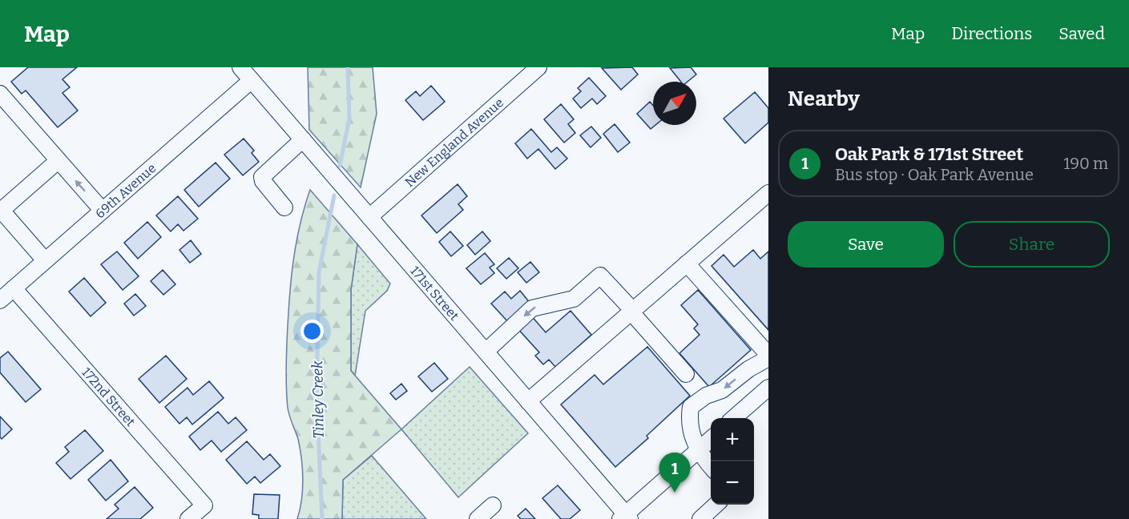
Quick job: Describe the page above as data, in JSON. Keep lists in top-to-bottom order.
{
  "streets": {
    "street": [
      "New England Avenue",
      "69th Avenue",
      "171st Street",
      "172nd Street"
    ]
  },
  "crossings": [
    ["New England Avenue", "171st Street"],
    ["69th Avenue", "171st Street"],
    ["69th Avenue", "172nd Street"]
  ],
  "water": ["Tinley Creek"],
  "north": "top right",
  "page": {
    "header": "Map",
    "nav": ["Map", "Directions", "Saved"],
    "heading": "Nearby",
    "list": [
      {
        "mark": "1",
        "name": "Oak Park & 171st Street",
        "note": "Bus stop · Oak Park Avenue",
        "value": "190 m"
      }
    ],
    "buttons": ["Save", "Share"],
    "map_buttons": ["+", "−"],
    "pins": "1"
  }
}
